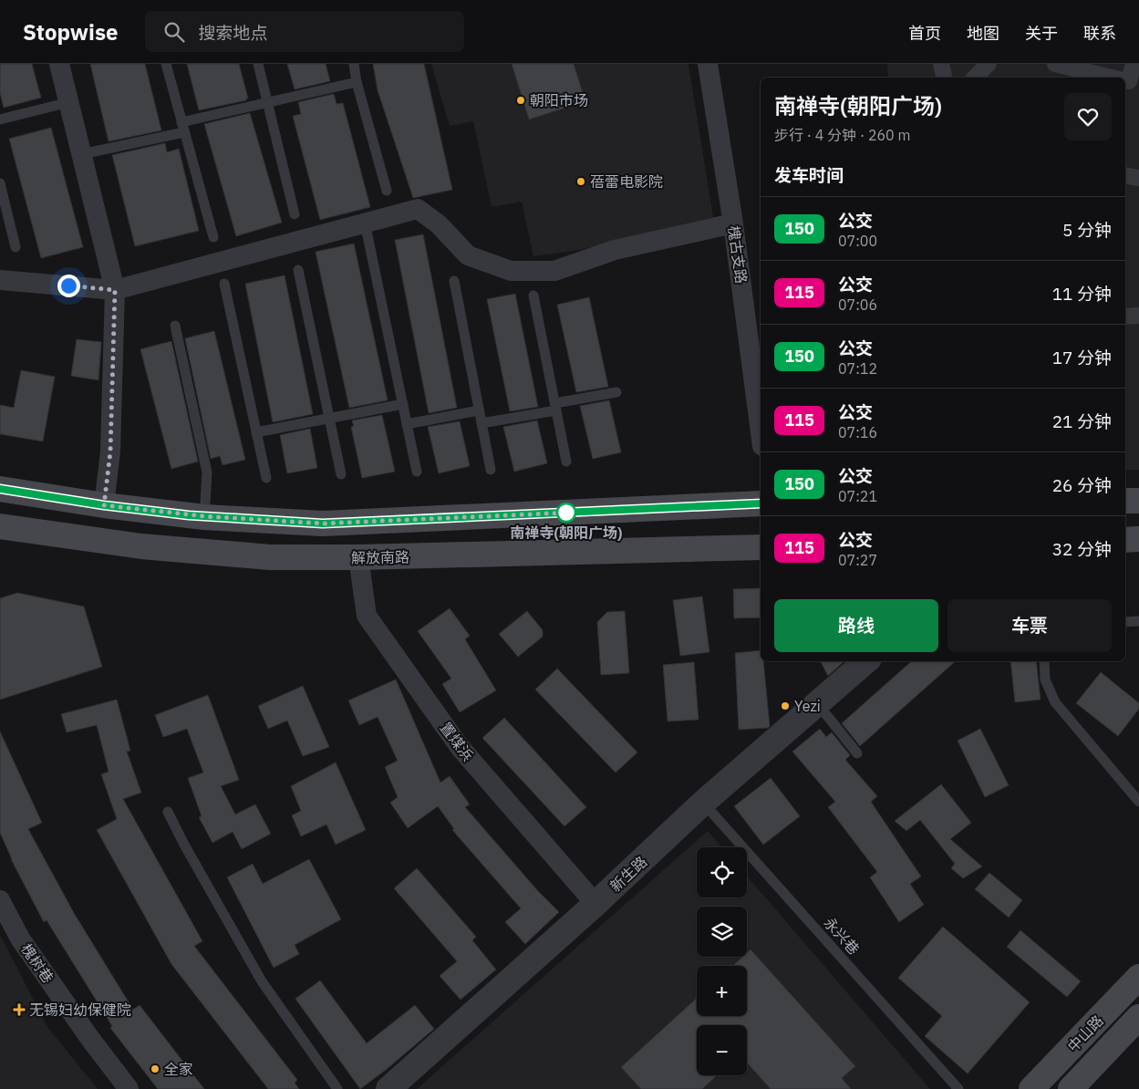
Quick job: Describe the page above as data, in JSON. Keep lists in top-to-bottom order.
{
  "streets": {
    "main road": ["解放南路", "中山路"],
    "street": [
      "槐古支路",
      "置煤浜",
      "新生路",
      "槐树巷"
    ],
    "lane": ["永兴巷"]
  },
  "crossings": [
    ["解放南路", "置煤浜"],
    ["置煤浜", "新生路"],
    ["新生路", "永兴巷"]
  ],
  "places": {
    "other": [
      "朝阳市场",
      "蓓蕾电影院",
      "南禅寺(朝阳广场)",
      "Yezi",
      "全家"
    ],
    "health": ["无锡妇幼保健院"]
  },
  "lines": ["bus line 150"],
  "page": {
    "header": "Stopwise",
    "search": "搜索地点",
    "nav": [
      "首页",
      "地图",
      "关于",
      "联系"
    ],
    "heading": [
      ["南禅寺(朝阳广场)", "步行 · 4 分钟 · 260 m"],
      "发车时间"
    ],
    "list": [
      {
        "mark": "150",
        "name": "公交",
        "note": "07:00",
        "value": "5 分钟"
      },
      {
        "mark": "115",
        "name": "公交",
        "note": "07:06",
        "value": "11 分钟"
      },
      {
        "mark": "150",
        "name": "公交",
        "note": "07:12",
        "value": "17 分钟"
      },
      {
        "mark": "115",
        "name": "公交",
        "note": "07:16",
        "value": "21 分钟"
      },
      {
        "mark": "150",
        "name": "公交",
        "note": "07:21",
        "value": "26 分钟"
      },
      {
        "mark": "115",
        "name": "公交",
        "note": "07:27",
        "value": "32 分钟"
      }
    ],
    "buttons": ["路线", "车票"],
    "map_buttons": ["+", "−"]
  }
}
